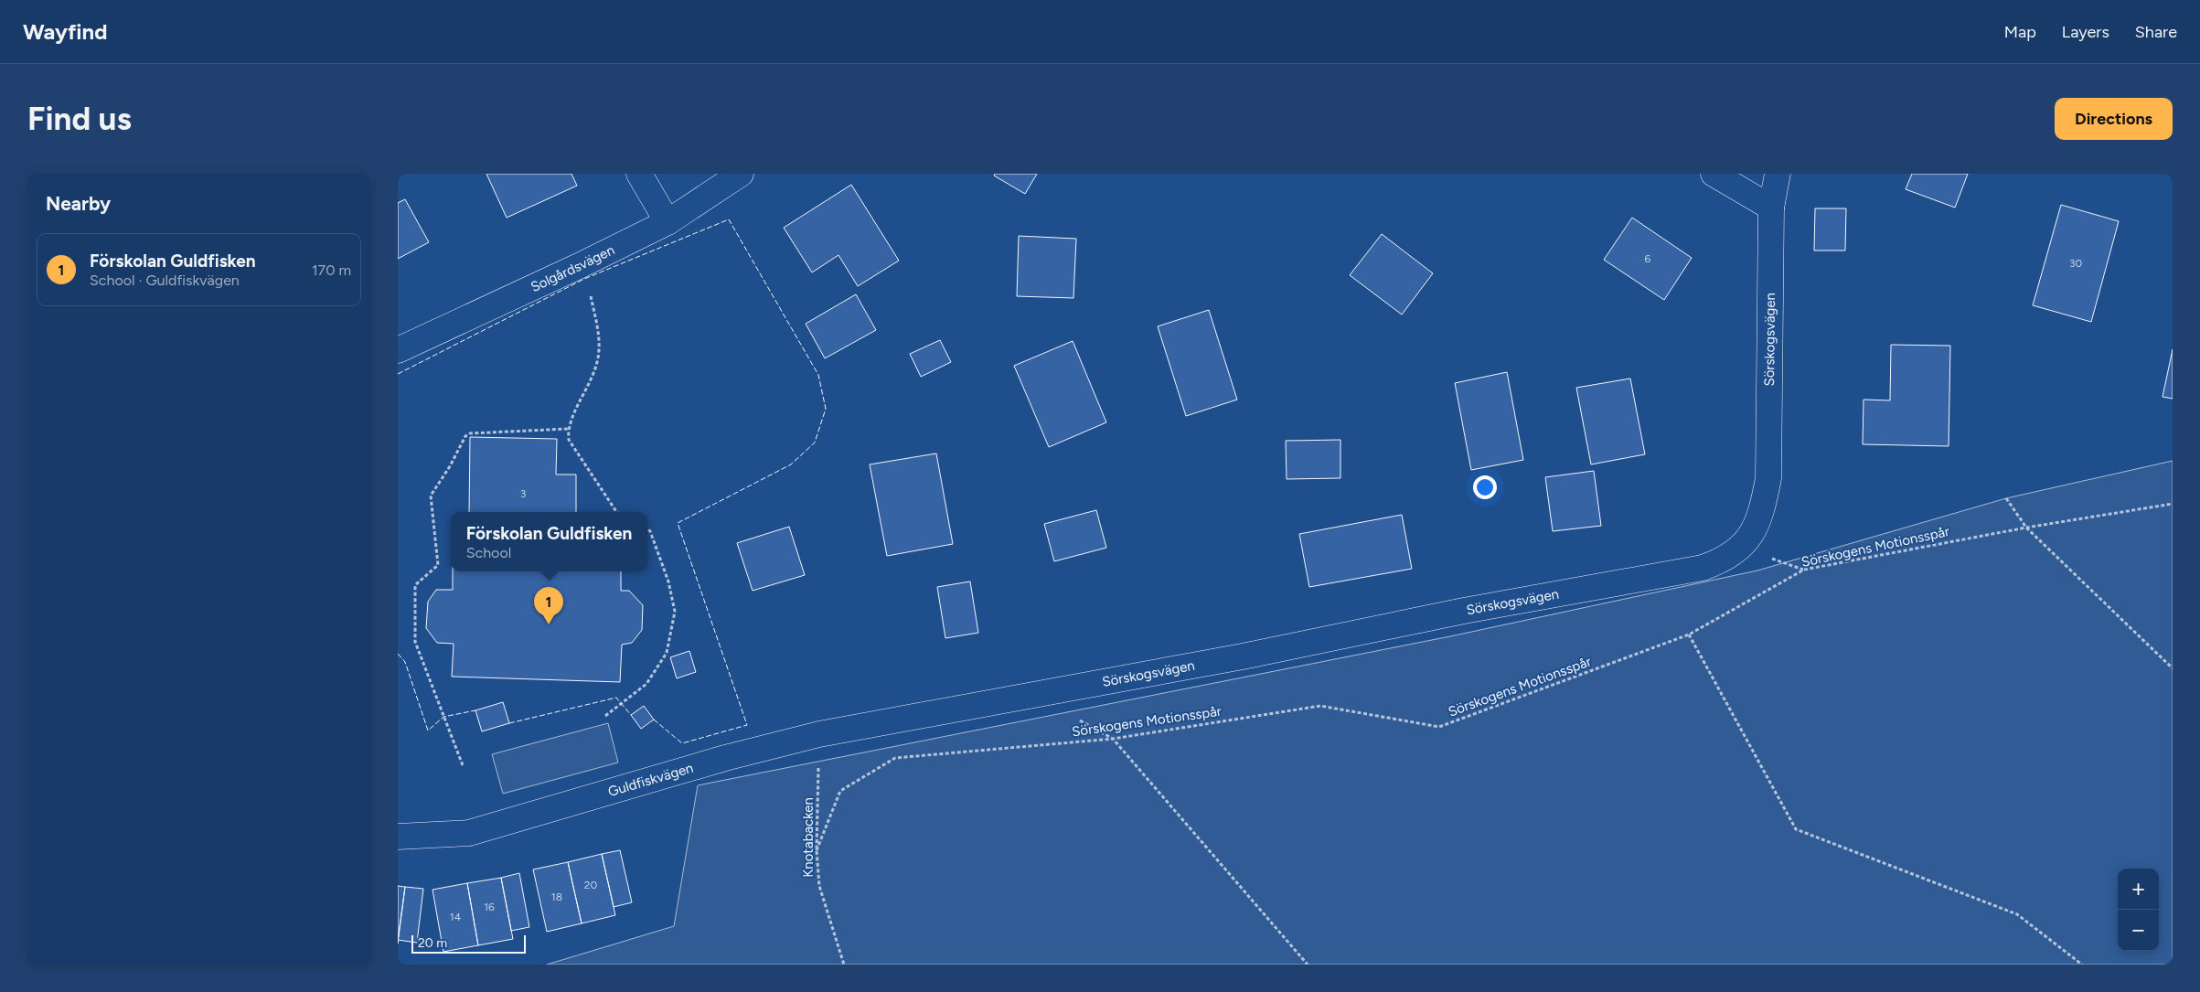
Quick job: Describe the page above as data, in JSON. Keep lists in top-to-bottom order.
{
  "streets": {
    "street": ["Solgårdsvägen", "Sörskogsvägen", "Guldfiskvägen"],
    "path": ["Sörskogens Motionsspår", "Knotabacken"]
  },
  "crossings": [
    ["Sörskogsvägen", "Guldfiskvägen"],
    ["Sörskogens Motionsspår", "Knotabacken"],
    ["Guldfiskvägen", "Knotabacken"]
  ],
  "house_numbers": [
    "6",
    "30",
    "3",
    "20",
    "18",
    "16",
    "14"
  ],
  "scale_bar": "20 m",
  "page": {
    "header": "Wayfind",
    "nav": ["Map", "Layers", "Share"],
    "buttons": "Directions",
    "title": "Find us",
    "heading": "Nearby",
    "list": [
      {
        "mark": "1",
        "name": "Förskolan Guldfisken",
        "note": "School · Guldfiskvägen",
        "value": "170 m"
      }
    ],
    "popup": ["Förskolan Guldfisken", "School"],
    "pins": "1",
    "map_buttons": ["+", "−"],
    "scale": "20 m"
  }
}
